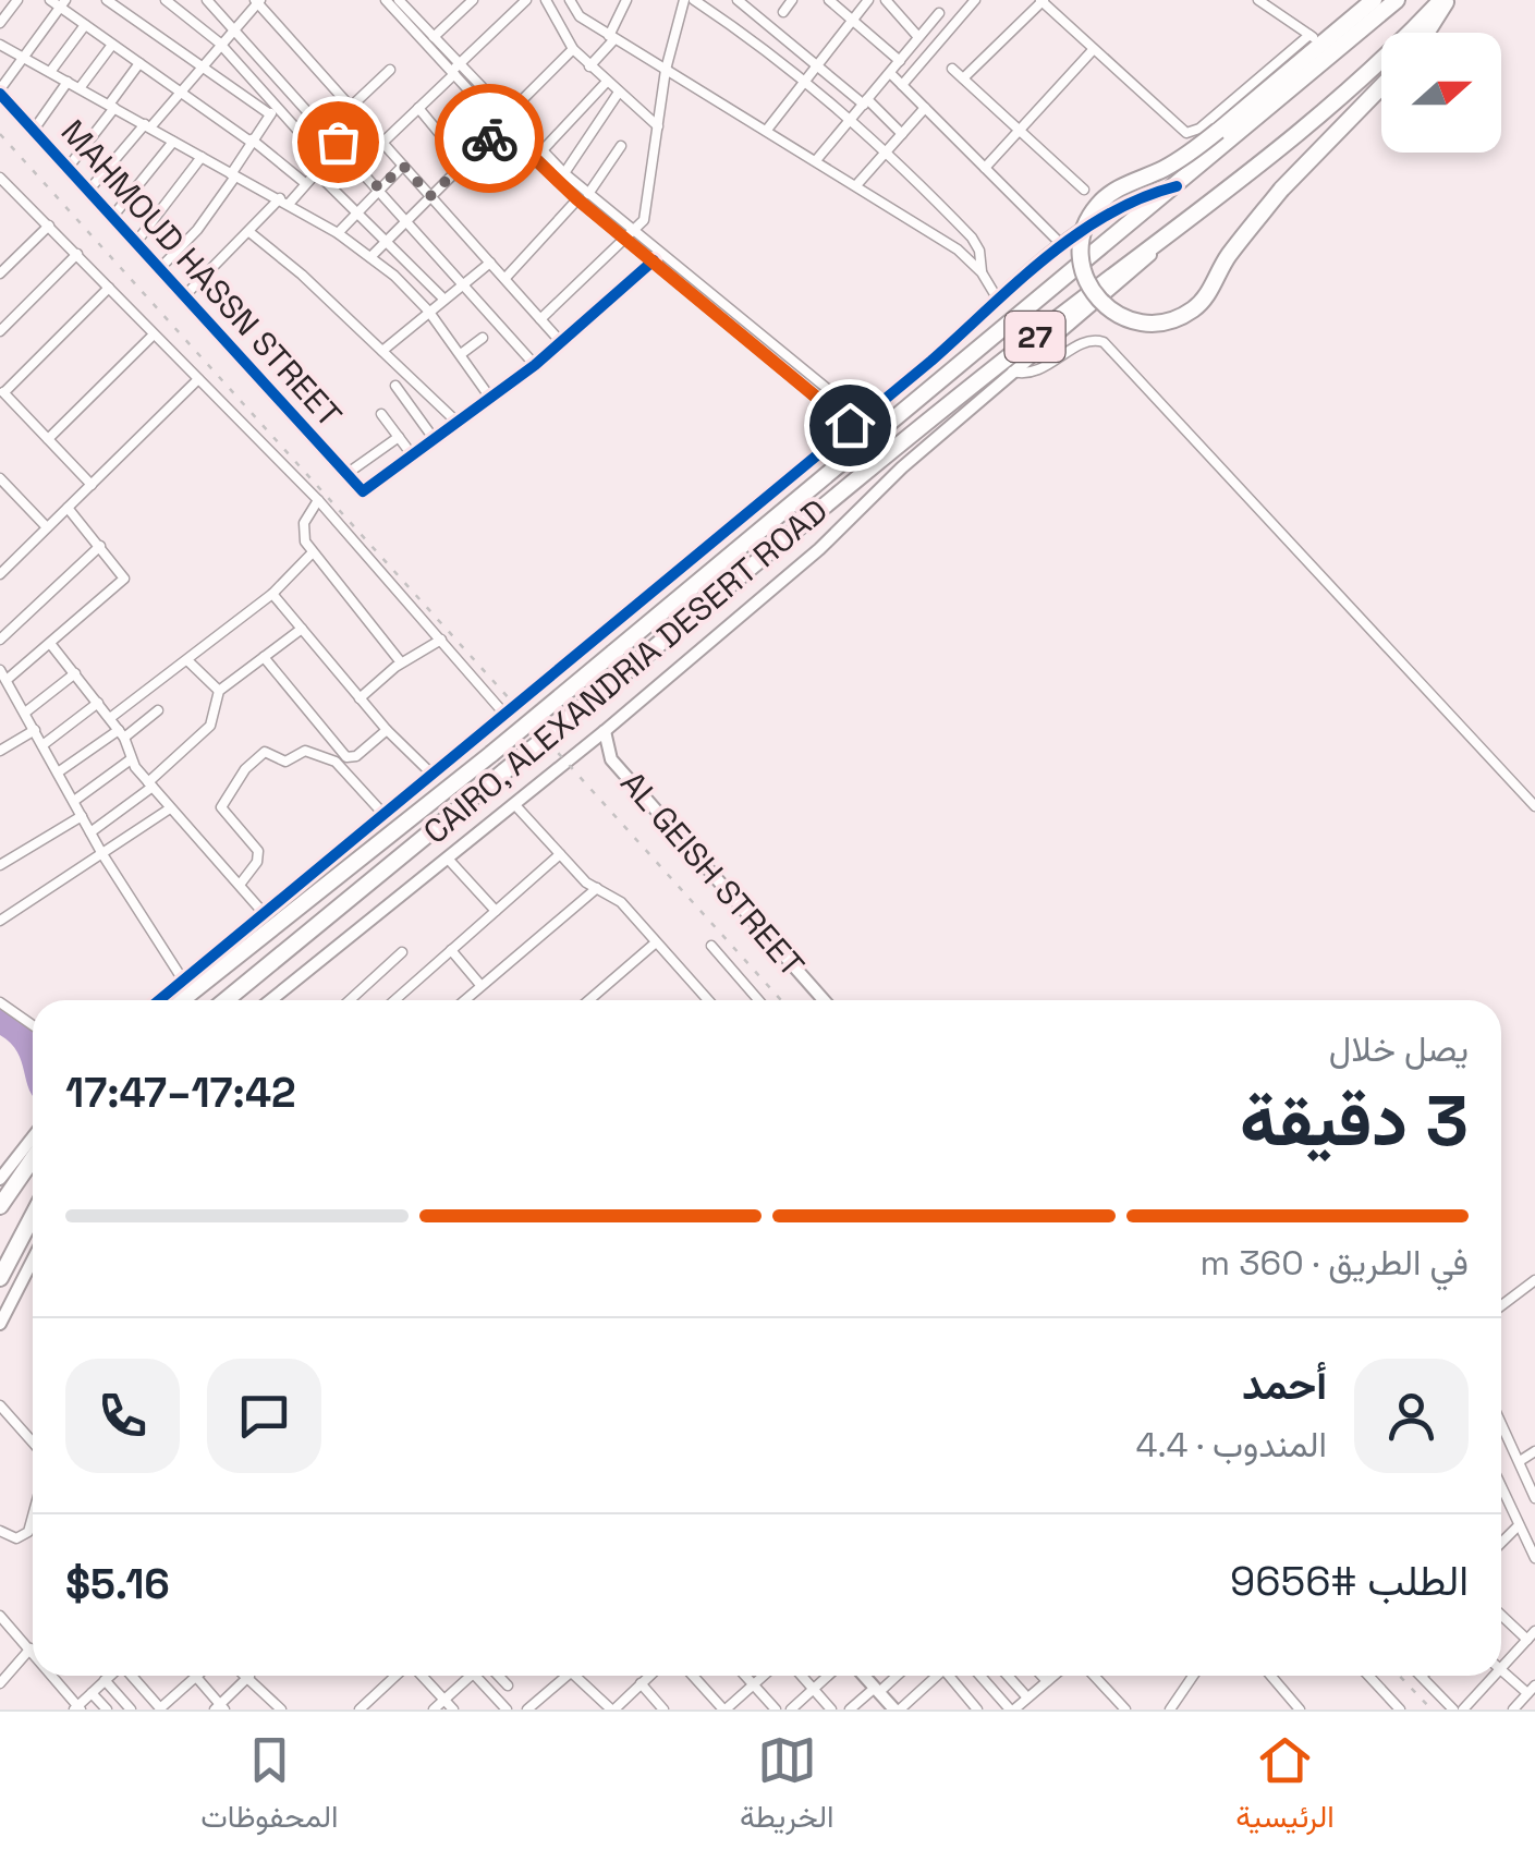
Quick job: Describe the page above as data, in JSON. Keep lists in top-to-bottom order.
{
  "streets": {
    "highway": ["27", "CAIRO, ALEXANDRIA DESERT ROAD"],
    "street": ["MAHMOUD HASSN STREET", "AL GEISH STREET"]
  },
  "north": "right",
  "page": {
    "heading": ["3 دقيقة", "يصل خلال", "17:42–17:47"],
    "panel": [
      "أحمد",
      "المندوب · 4.4",
      "الطلب #9656",
      "$5.16"
    ],
    "bar": "في الطريق · 360 m",
    "tabs": ["الرئيسية", "الخريطة", "المحفوظات"]
  }
}
